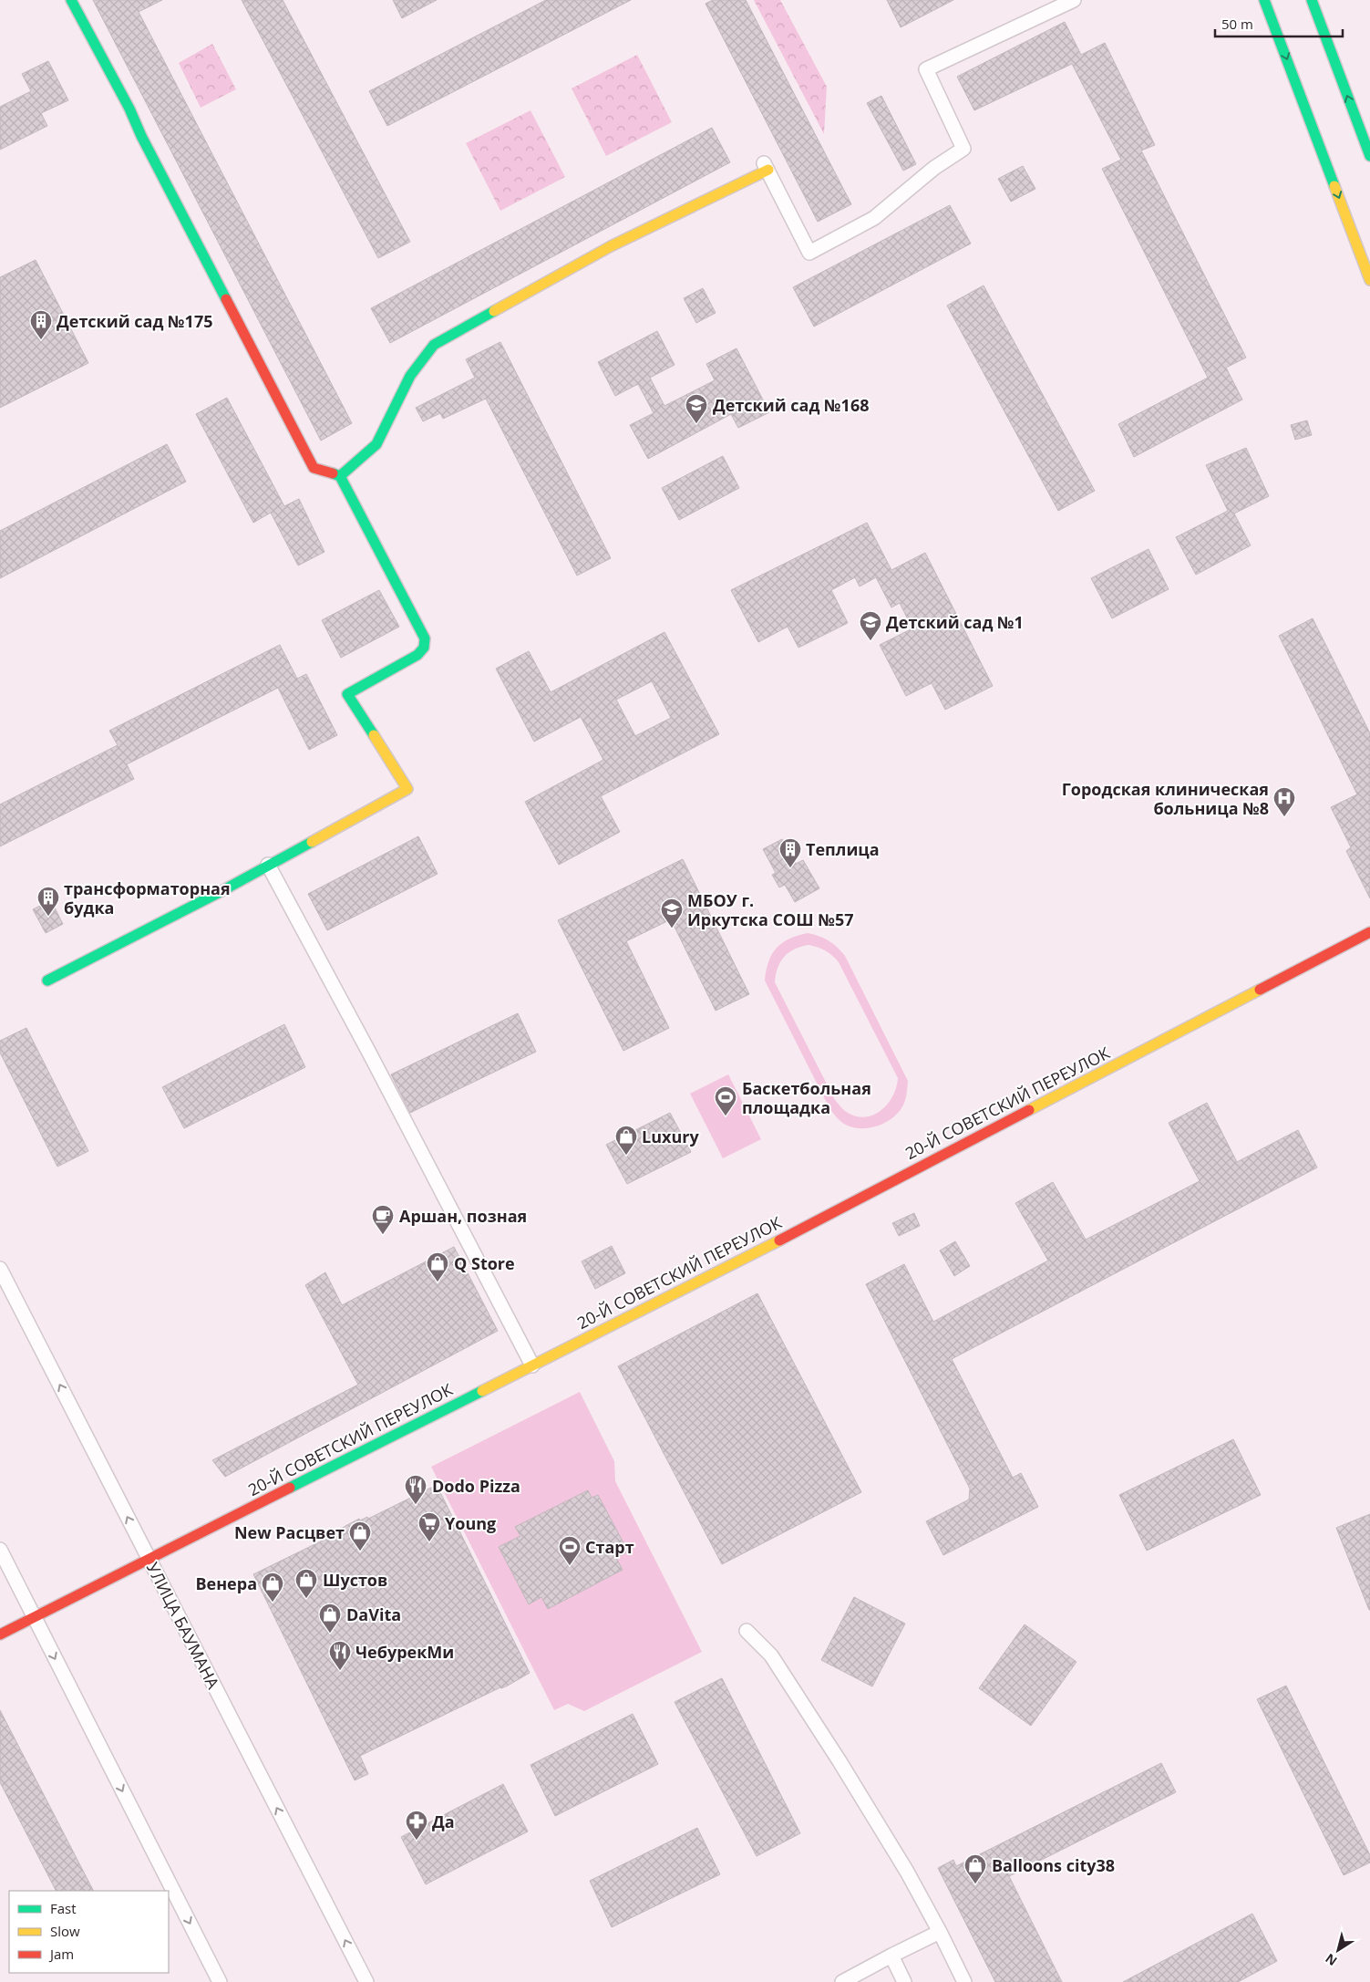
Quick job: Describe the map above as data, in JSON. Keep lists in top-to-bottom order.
{
  "streets": {
    "street": ["20-Й СОВЕТСКИЙ ПЕРЕУЛОК", "УЛИЦА БАУМАНА"]
  },
  "crossings": [
    ["20-Й СОВЕТСКИЙ ПЕРЕУЛОК", "УЛИЦА БАУМАНА"]
  ],
  "one_way": ["УЛИЦА БАУМАНА"],
  "places": {
    "building": ["Детский сад №175", "Теплица", "трансформаторная будка"],
    "school or university": ["Детский сад №168", "Детский сад №1", "МБОУ г. Иркутска СОШ №57"],
    "hospital": ["Городская клиническая больница №8"],
    "sports": ["Баскетбольная площадка", "Старт"],
    "shop": [
      "Luxury",
      "Q Store",
      "New Расцвет",
      "Шустов",
      "Венера",
      "DaVita",
      "Balloons city38"
    ],
    "cafe": ["Аршан, позная"],
    "restaurant": ["Dodo Pizza", "ЧебурекМи"],
    "supermarket": ["Young"],
    "pharmacy": ["Да"]
  },
  "legend": ["Fast", "Slow", "Jam"],
  "scale_bar": "50 m",
  "north": "bottom left"
}
